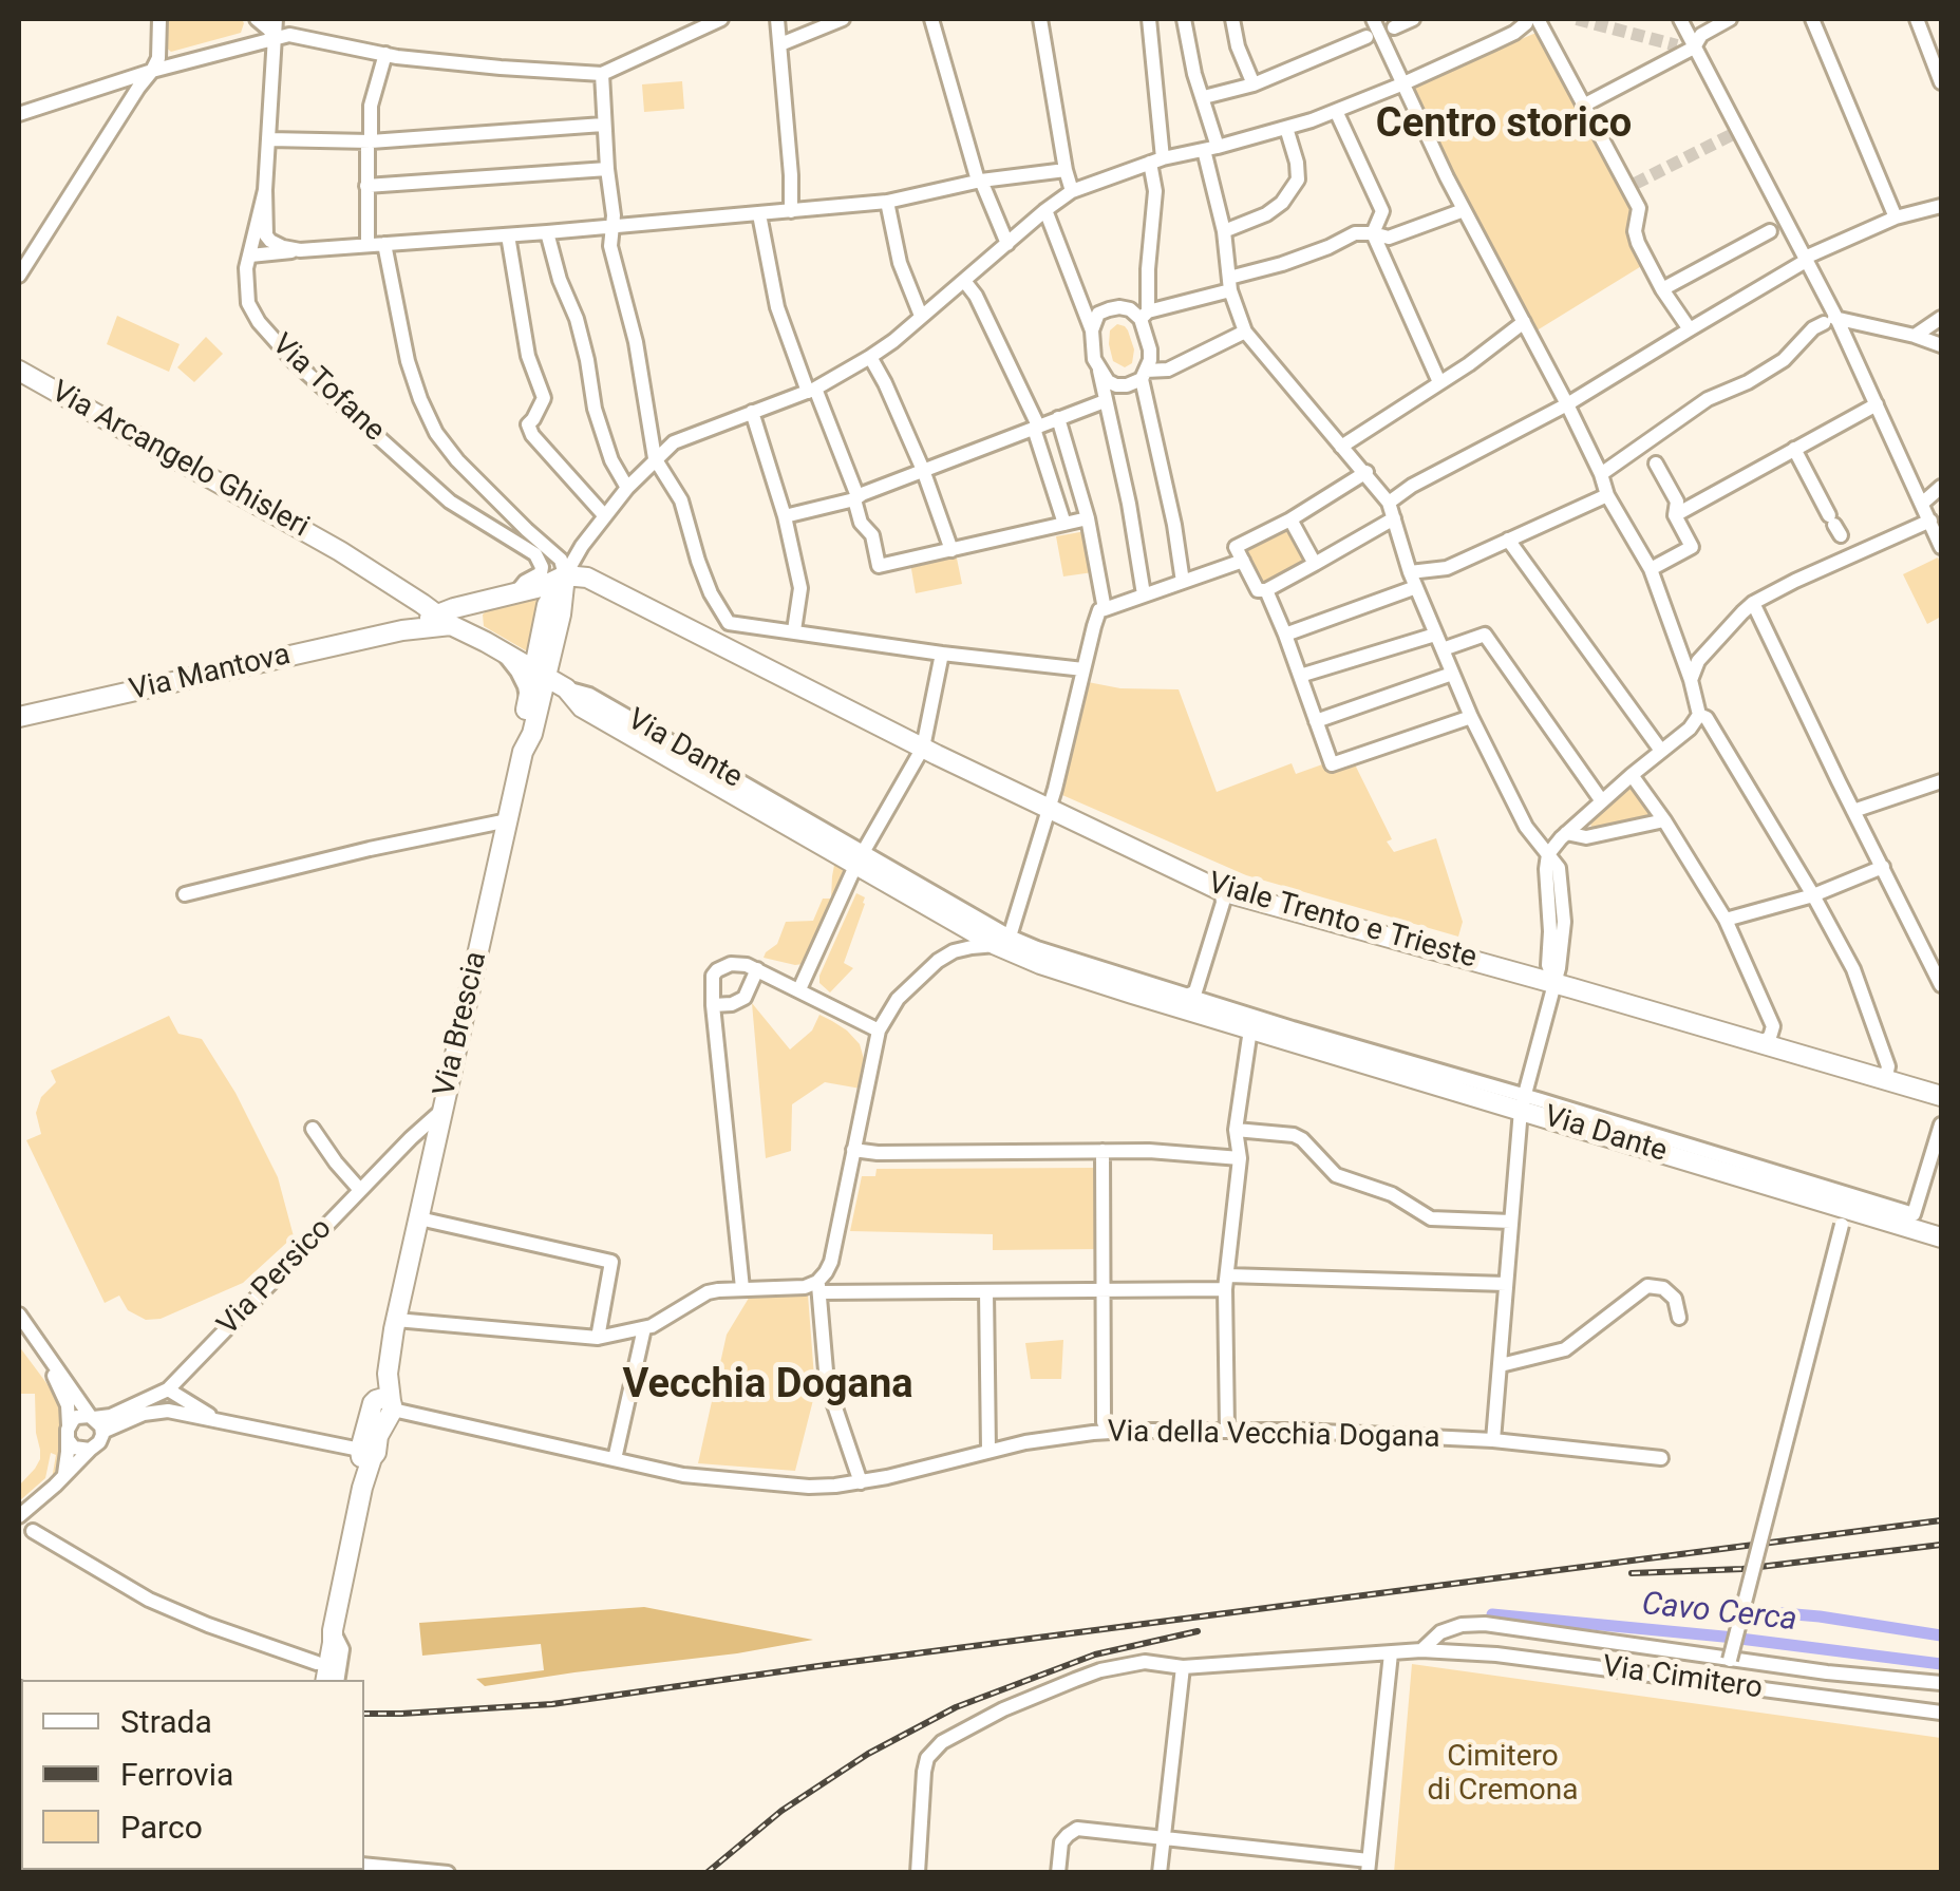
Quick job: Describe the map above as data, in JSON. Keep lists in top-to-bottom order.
{
  "streets": {
    "main road": [
      "Via Arcangelo Ghisleri",
      "Via Mantova",
      "Via Dante",
      "Viale Trento e Trieste",
      "Via Brescia"
    ],
    "street": [
      "Via Tofane",
      "Via Persico",
      "Via della Vecchia Dogana",
      "Via Cimitero"
    ]
  },
  "crossings": [
    ["Via Arcangelo Ghisleri", "Via Mantova"],
    ["Via Arcangelo Ghisleri", "Via Dante"],
    ["Via Mantova", "Via Dante"],
    ["Via Mantova", "Viale Trento e Trieste"],
    ["Via Dante", "Via Brescia"],
    ["Via Dante", "Via Cimitero"],
    ["Via Brescia", "Via Persico"],
    ["Via Brescia", "Via della Vecchia Dogana"]
  ],
  "districts": ["Centro storico", "Vecchia Dogana"],
  "water": ["Cavo Cerca"],
  "parks": ["Cimitero di Cremona"],
  "legend": ["Strada", "Ferrovia", "Parco"]
}
